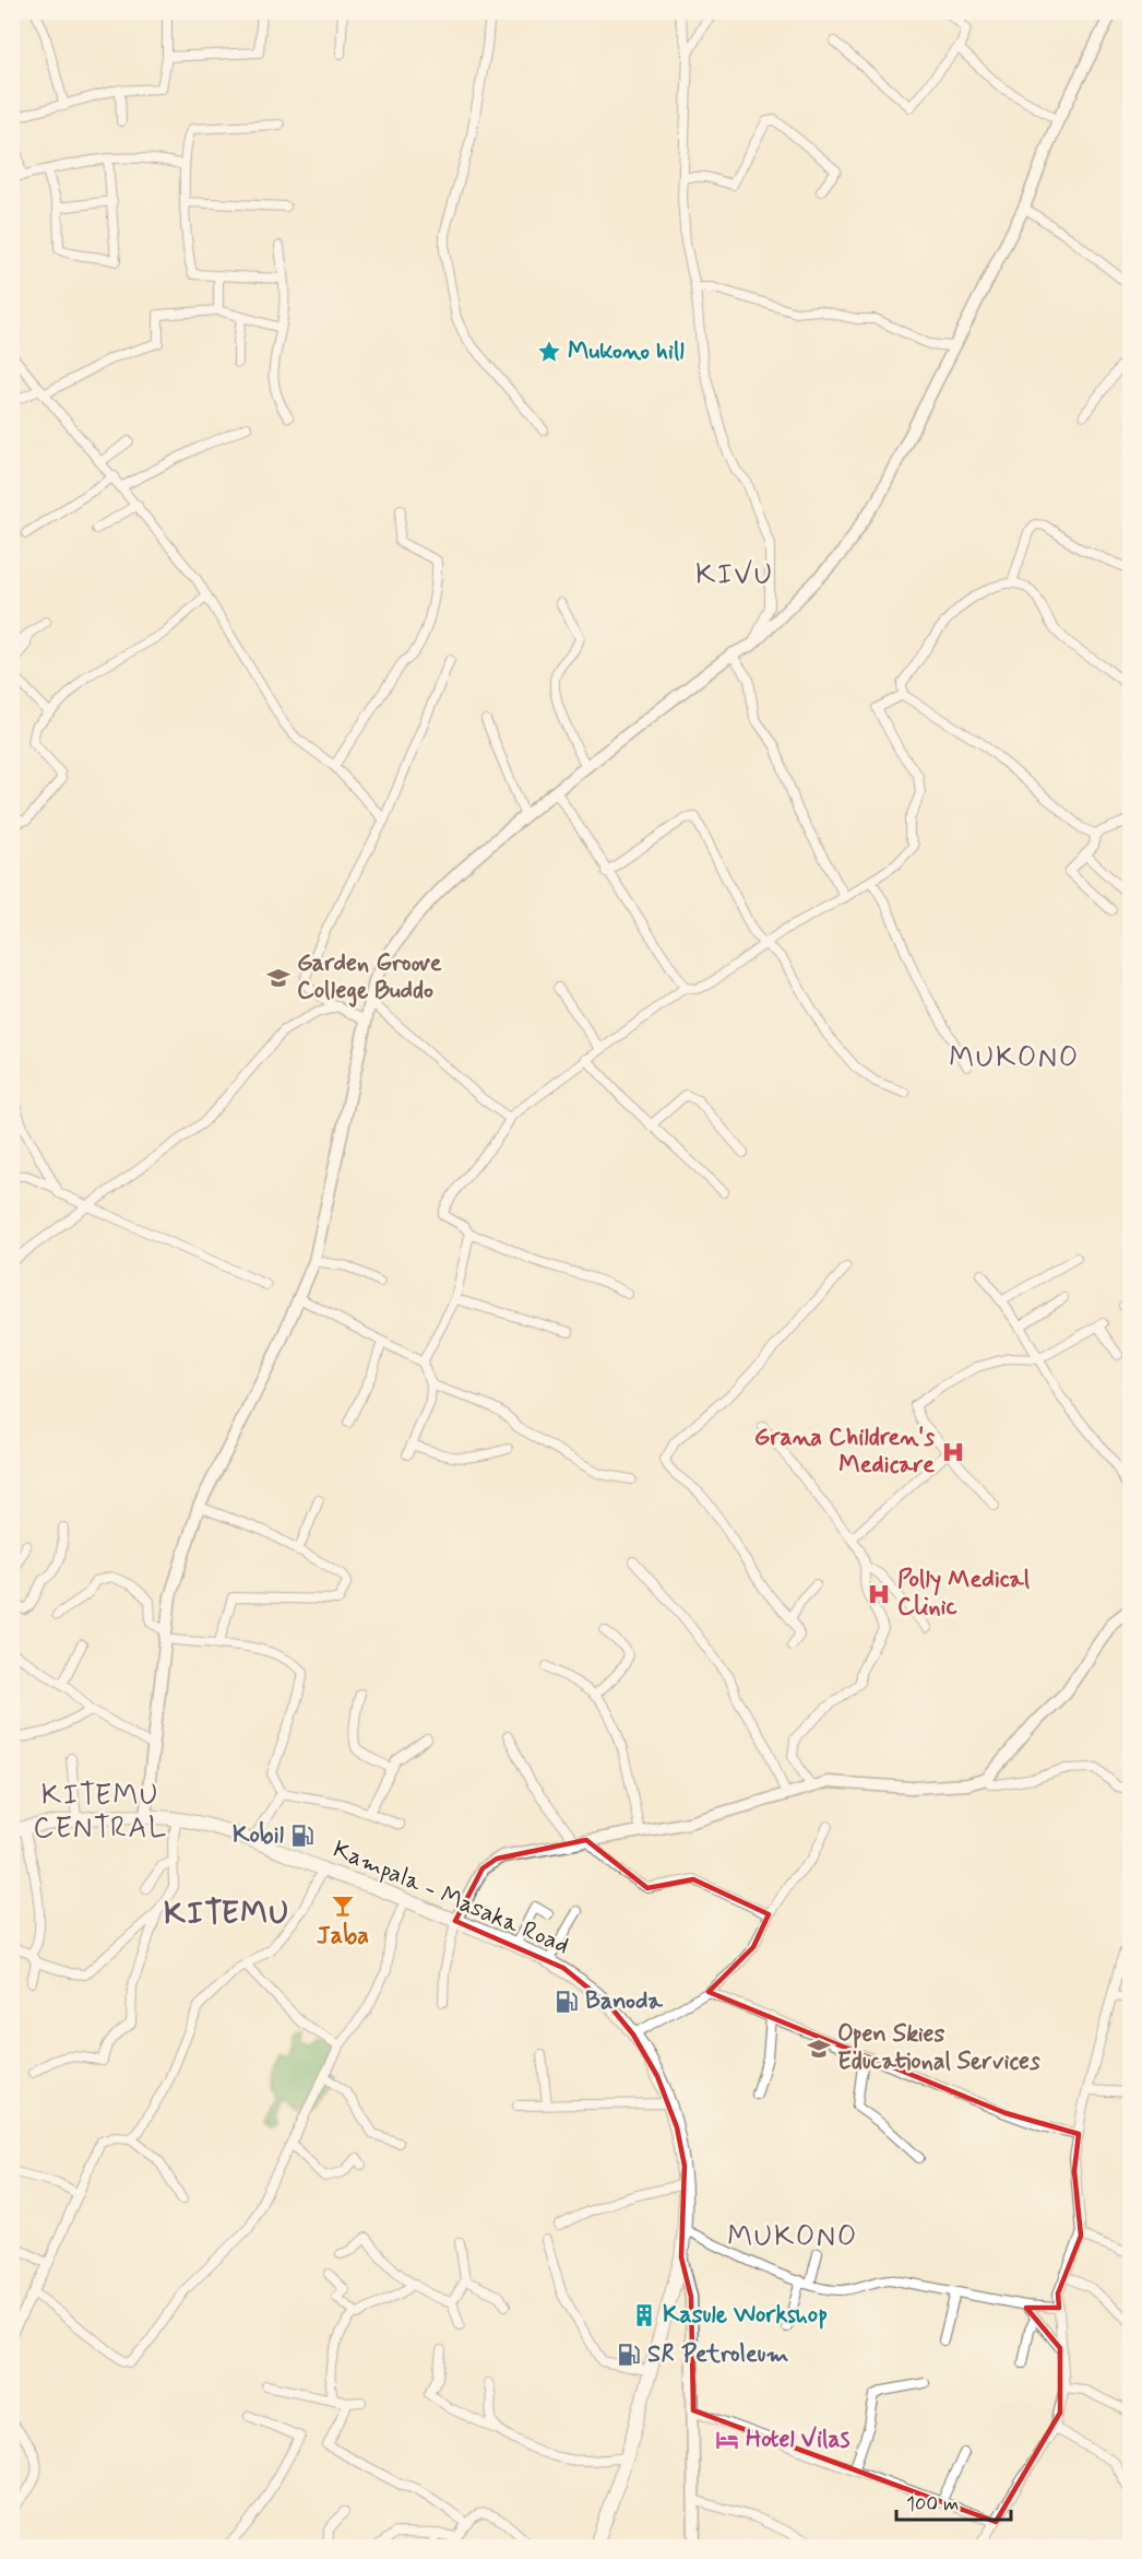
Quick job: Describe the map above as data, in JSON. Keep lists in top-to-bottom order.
{
  "streets": {
    "main road": ["Kampala - Masaka Road"]
  },
  "districts": [
    "KIVU",
    "MUKONO",
    "KITEMU CENTRAL",
    "KITEMU",
    "MUKONO"
  ],
  "places": {
    "place": ["Mukono hill"],
    "school or university": ["Garden Groove College Buddo", "Open Skies Educational Services"],
    "hospital": ["Grana Children's Medicare", "Polly Medical Clinic"],
    "fuel station": ["Kobil", "Banoda", "SR Petroleum"],
    "bar": ["Jaba"],
    "building": ["Kasule Workshop"],
    "hotel": ["Hotel Vilas"]
  },
  "scale_bar": "100 m"
}
